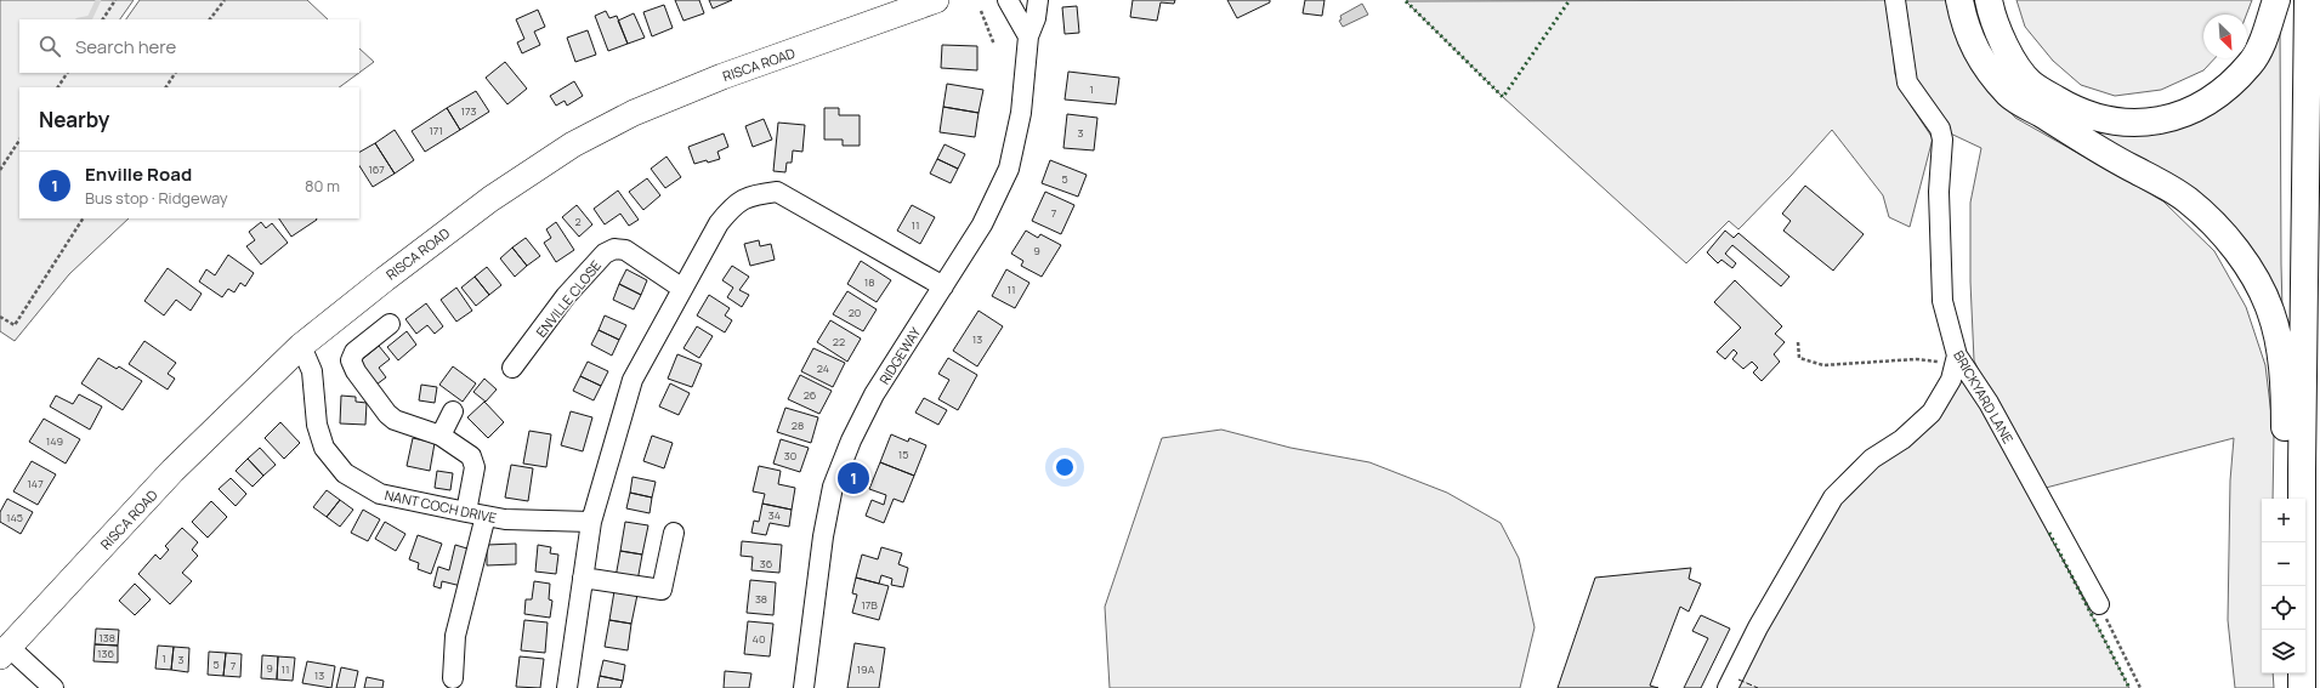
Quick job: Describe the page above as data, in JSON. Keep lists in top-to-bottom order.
{
  "streets": {
    "main road": ["RISCA ROAD"],
    "street": [
      "ENVILLE CLOSE",
      "RIDGEWAY",
      "BRICKYARD LANE",
      "NANT COCH DRIVE"
    ]
  },
  "crossings": [
    ["RISCA ROAD", "NANT COCH DRIVE"]
  ],
  "house_numbers": [
    "1",
    "173",
    "171",
    "3",
    "167",
    "5",
    "7",
    "2",
    "11",
    "9",
    "18",
    "11",
    "20",
    "13",
    "22",
    "24",
    "26",
    "28",
    "149",
    "15",
    "30",
    "147",
    "34",
    "145",
    "36",
    "38",
    "17B",
    "138",
    "40",
    "136",
    "1",
    "3",
    "5",
    "7",
    "9",
    "11",
    "19A",
    "13"
  ],
  "north": "bottom right",
  "page": {
    "search": "Search here",
    "heading": "Nearby",
    "list": [
      {
        "mark": "1",
        "name": "Enville Road",
        "note": "Bus stop · Ridgeway",
        "value": "80 m"
      }
    ],
    "pins": "1",
    "map_buttons": ["+", "−"]
  }
}
